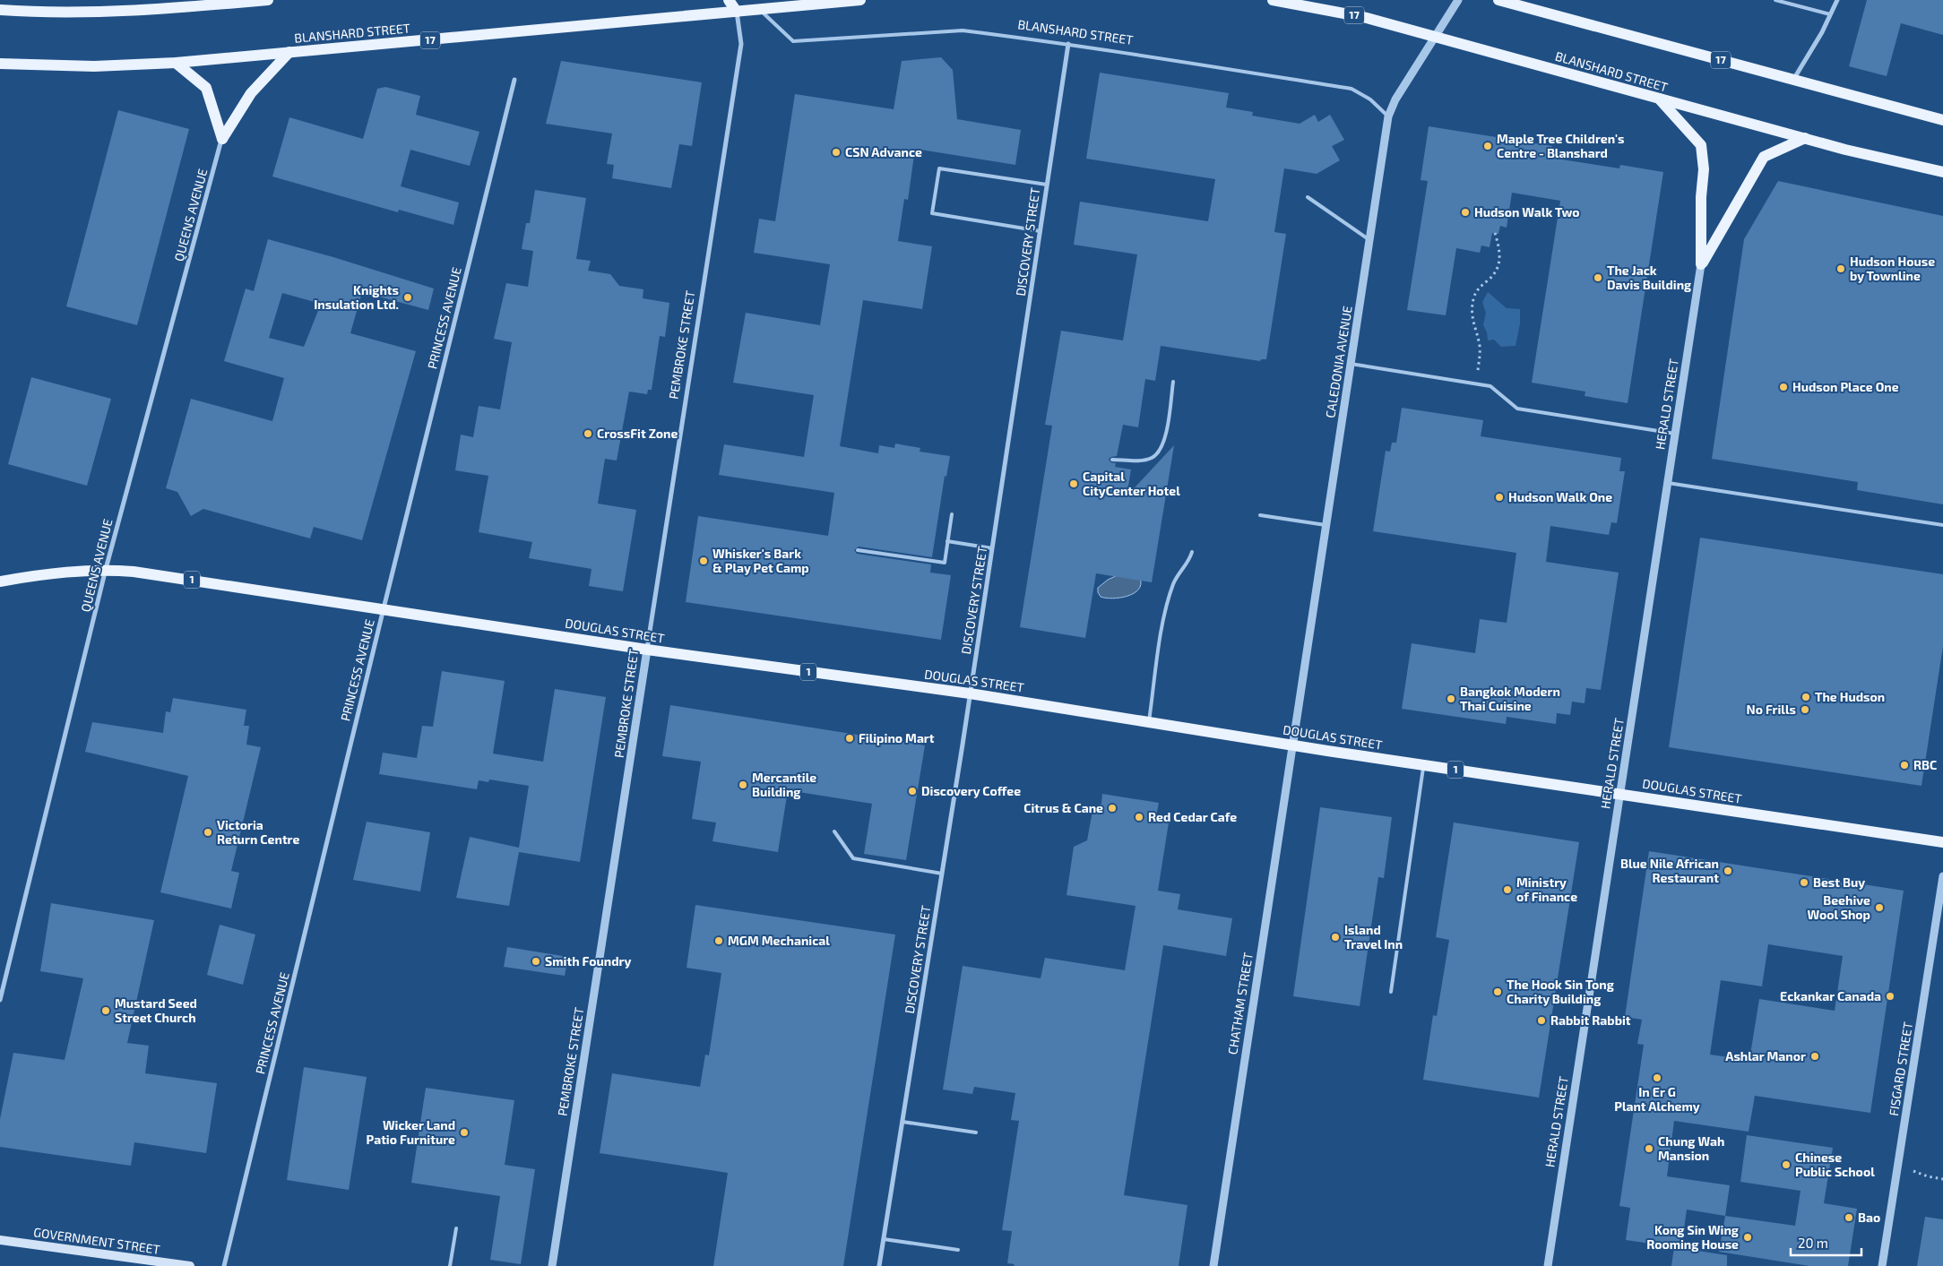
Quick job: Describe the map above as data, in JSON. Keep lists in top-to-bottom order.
{
  "streets": {
    "main road": [
      "17",
      "BLANSHARD STREET",
      "1",
      "DOUGLAS STREET",
      "GOVERNMENT STREET"
    ],
    "street": [
      "QUEENS AVENUE",
      "DISCOVERY STREET",
      "PRINCESS AVENUE",
      "PEMBROKE STREET",
      "CALEDONIA AVENUE",
      "HERALD STREET",
      "CHATHAM STREET",
      "FISGARD STREET"
    ]
  },
  "crossings": [
    ["BLANSHARD STREET", "DISCOVERY STREET"],
    ["BLANSHARD STREET", "PEMBROKE STREET"],
    ["BLANSHARD STREET", "CALEDONIA AVENUE"],
    ["QUEENS AVENUE", "DOUGLAS STREET"],
    ["DISCOVERY STREET", "DOUGLAS STREET"],
    ["PRINCESS AVENUE", "DOUGLAS STREET"],
    ["PEMBROKE STREET", "DOUGLAS STREET"],
    ["CALEDONIA AVENUE", "DOUGLAS STREET"],
    ["CALEDONIA AVENUE", "CHATHAM STREET"],
    ["HERALD STREET", "DOUGLAS STREET"],
    ["DOUGLAS STREET", "CHATHAM STREET"]
  ],
  "places": [
    "Maple Tree Children's Centre - Blanshard",
    "CSN Advance",
    "Hudson Walk Two",
    "Hudson House by Townline",
    "The Jack Davis Building",
    "Knights Insulation Ltd.",
    "Hudson Place One",
    "CrossFit Zone",
    "Capital CityCenter Hotel",
    "Hudson Walk One",
    "Whisker's Bark & Play Pet Camp",
    "The Hudson",
    "Bangkok Modern Thai Cuisine",
    "No Frills",
    "Filipino Mart",
    "RBC",
    "Mercantile Building",
    "Discovery Coffee",
    "Citrus & Cane",
    "Red Cedar Cafe",
    "Victoria Return Centre",
    "Blue Nile African Restaurant",
    "Best Buy",
    "Ministry of Finance",
    "Beehive Wool Shop",
    "Island Travel Inn",
    "MGM Mechanical",
    "Smith Foundry",
    "The Hook Sin Tong Charity Building",
    "Eckankar Canada",
    "Mustard Seed Street Church",
    "Rabbit Rabbit",
    "Ashlar Manor",
    "In Er G Plant Alchemy",
    "Wicker Land Patio Furniture",
    "Chung Wah Mansion",
    "Chinese Public School",
    "Bao",
    "Kong Sin Wing Rooming House"
  ],
  "scale_bar": "20 m"
}
